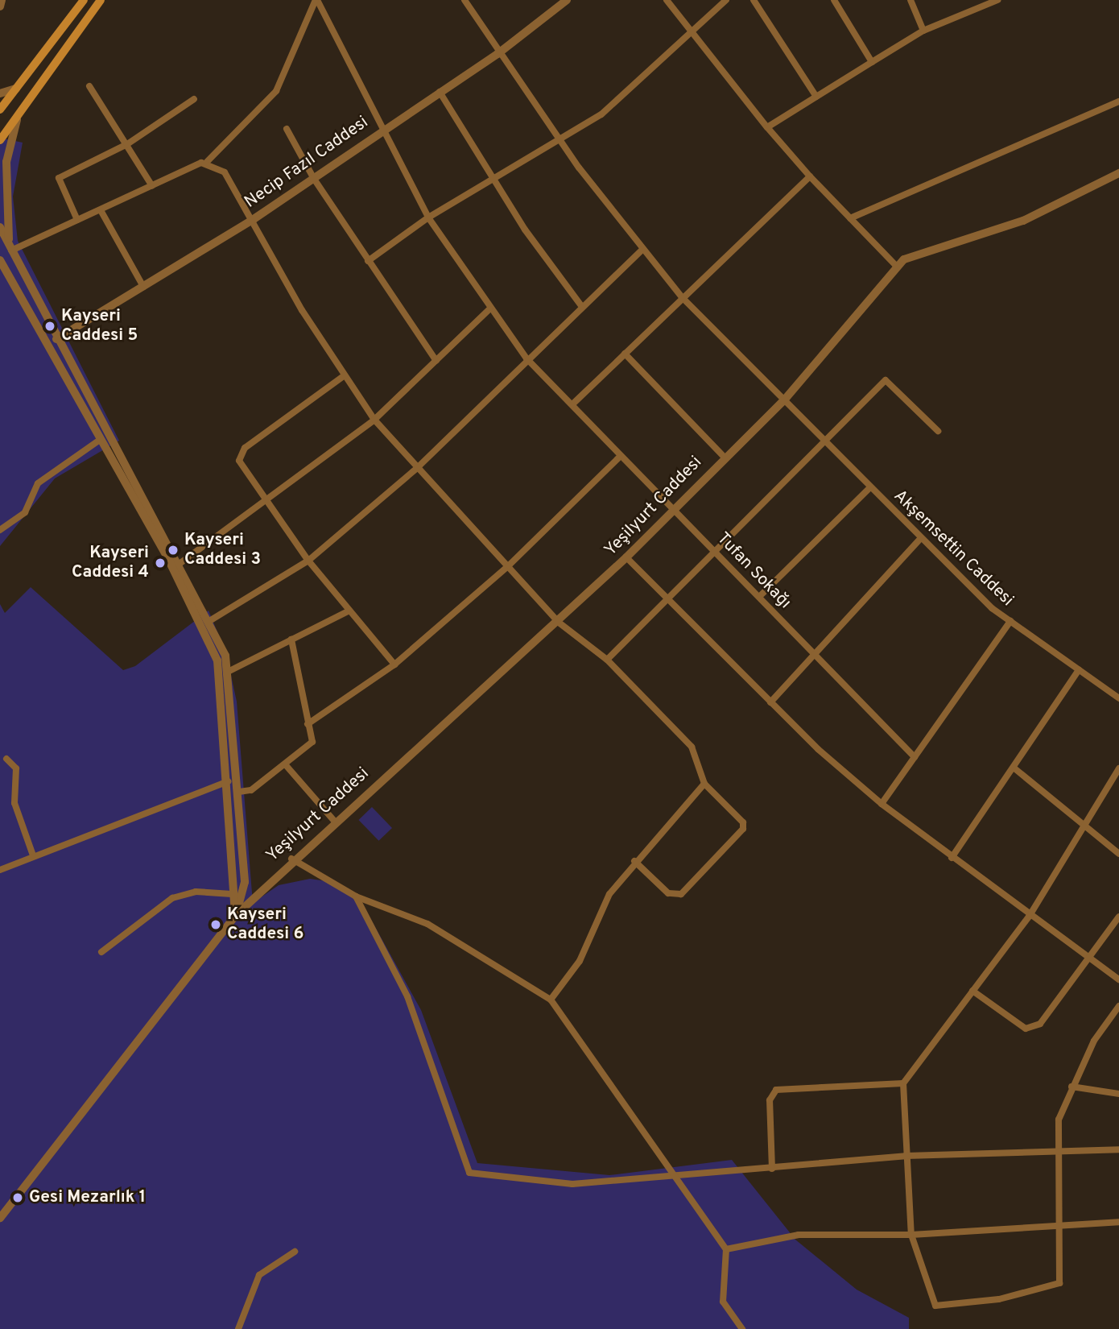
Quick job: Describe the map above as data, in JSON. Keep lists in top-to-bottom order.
{
  "streets": {
    "street": [
      "Necip Fazıl Caddesi",
      "Yeşilyurt Caddesi",
      "Akşemsettin Caddesi",
      "Tufan Sokağı"
    ]
  },
  "crossings": [
    ["Necip Fazıl Caddesi", "Akşemsettin Caddesi"],
    ["Necip Fazıl Caddesi", "Tufan Sokağı"],
    ["Yeşilyurt Caddesi", "Akşemsettin Caddesi"],
    ["Yeşilyurt Caddesi", "Tufan Sokağı"]
  ],
  "places": [
    "Kayseri Caddesi 5",
    "Kayseri Caddesi 3",
    "Kayseri Caddesi 4",
    "Kayseri Caddesi 6",
    "Gesi Mezarlık 1"
  ]
}
